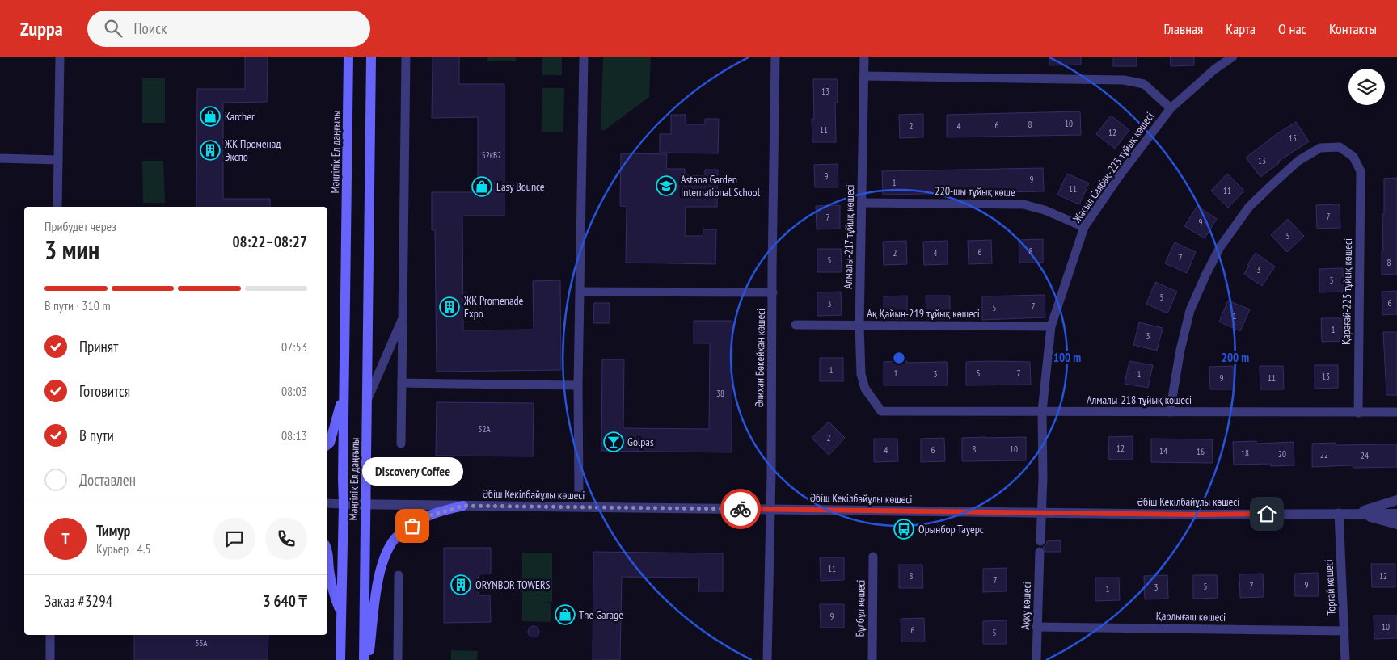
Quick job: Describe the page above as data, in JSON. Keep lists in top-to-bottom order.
{
  "streets": {
    "main road": ["Мәңгілік Ел даңғылы"],
    "street": [
      "Жасыл Саябақ-223 тұйық көшесі",
      "220-шы тұйық көше",
      "Алмалы-217 тұйық көшесі",
      "Қарағай-225 тұйық көшесі",
      "Ақ Қайын-219 тұйық көшесі",
      "Әлихан Бөкейхан көшесі",
      "Алмалы-218 тұйық көшесі",
      "Әбіш Кекілбайұлы көшесі",
      "Торғай көшесі",
      "Аққу көшесі",
      "Бұлбұл көшесі",
      "Қарлығаш көшесі"
    ]
  },
  "crossings": [
    ["Мәңгілік Ел даңғылы", "Әбіш Кекілбайұлы көшесі"],
    ["Жасыл Саябақ-223 тұйық көшесі", "220-шы тұйық көше"],
    ["Жасыл Саябақ-223 тұйық көшесі", "Ақ Қайын-219 тұйық көшесі"],
    ["Жасыл Саябақ-223 тұйық көшесі", "Алмалы-218 тұйық көшесі"],
    ["Жасыл Саябақ-223 тұйық көшесі", "Әбіш Кекілбайұлы көшесі"],
    ["220-шы тұйық көше", "Алмалы-217 тұйық көшесі"],
    ["Алмалы-217 тұйық көшесі", "Ақ Қайын-219 тұйық көшесі"],
    ["Алмалы-217 тұйық көшесі", "Алмалы-218 тұйық көшесі"],
    ["Қарағай-225 тұйық көшесі", "Алмалы-218 тұйық көшесі"],
    ["Әлихан Бөкейхан көшесі", "Әбіш Кекілбайұлы көшесі"],
    ["Әбіш Кекілбайұлы көшесі", "Торғай көшесі"],
    ["Торғай көшесі", "Қарлығаш көшесі"],
    ["Аққу көшесі", "Қарлығаш көшесі"]
  ],
  "places": {
    "shop": ["Karcher", "Easy Bounce", "The Garage"],
    "building": ["ЖК Променад Экспо", "ЖК Promenade Expo", "ORYNBOR TOWERS"],
    "school or university": ["Astana Garden International School"],
    "bar": ["Golpas"],
    "other": ["Discovery Coffee"],
    "bus stop": ["Орынбор Тауерс"]
  },
  "house_numbers": [
    "13",
    "10",
    "8",
    "6",
    "2",
    "4",
    "11",
    "12",
    "15",
    "52кВ2",
    "13",
    "9",
    "9",
    "1",
    "11",
    "11",
    "7",
    "7",
    "9",
    "5",
    "8",
    "6",
    "2",
    "4",
    "7",
    "5",
    "8",
    "3",
    "3",
    "5",
    "6",
    "3",
    "7",
    "5",
    "1",
    "1",
    "3",
    "1",
    "1",
    "5",
    "7",
    "3",
    "1",
    "13",
    "9",
    "11",
    "38",
    "52А",
    "2",
    "12",
    "8",
    "10",
    "4",
    "6",
    "14",
    "16",
    "18",
    "20",
    "22",
    "24",
    "11",
    "8",
    "12",
    "7",
    "9",
    "7",
    "5",
    "3",
    "1",
    "9",
    "10",
    "6",
    "5",
    "55А"
  ],
  "page": {
    "header": "Zuppa",
    "search": "Поиск",
    "nav": [
      "Главная",
      "Карта",
      "О нас",
      "Контакты"
    ],
    "heading": ["3 мин", "Прибудет через", "08:22–08:27"],
    "panel": [
      "Тимур",
      "Курьер · 4.5",
      "Заказ #3294",
      "3 640 ₸"
    ],
    "bar": "В пути · 310 m",
    "list": [
      ["Принят", "07:53"],
      ["Готовится", "08:03"],
      ["В пути", "08:13"],
      "Доставлен"
    ],
    "bubble": "Discovery Coffee",
    "round": "Т"
  },
  "rings": ["100 m", "200 m"]
}
